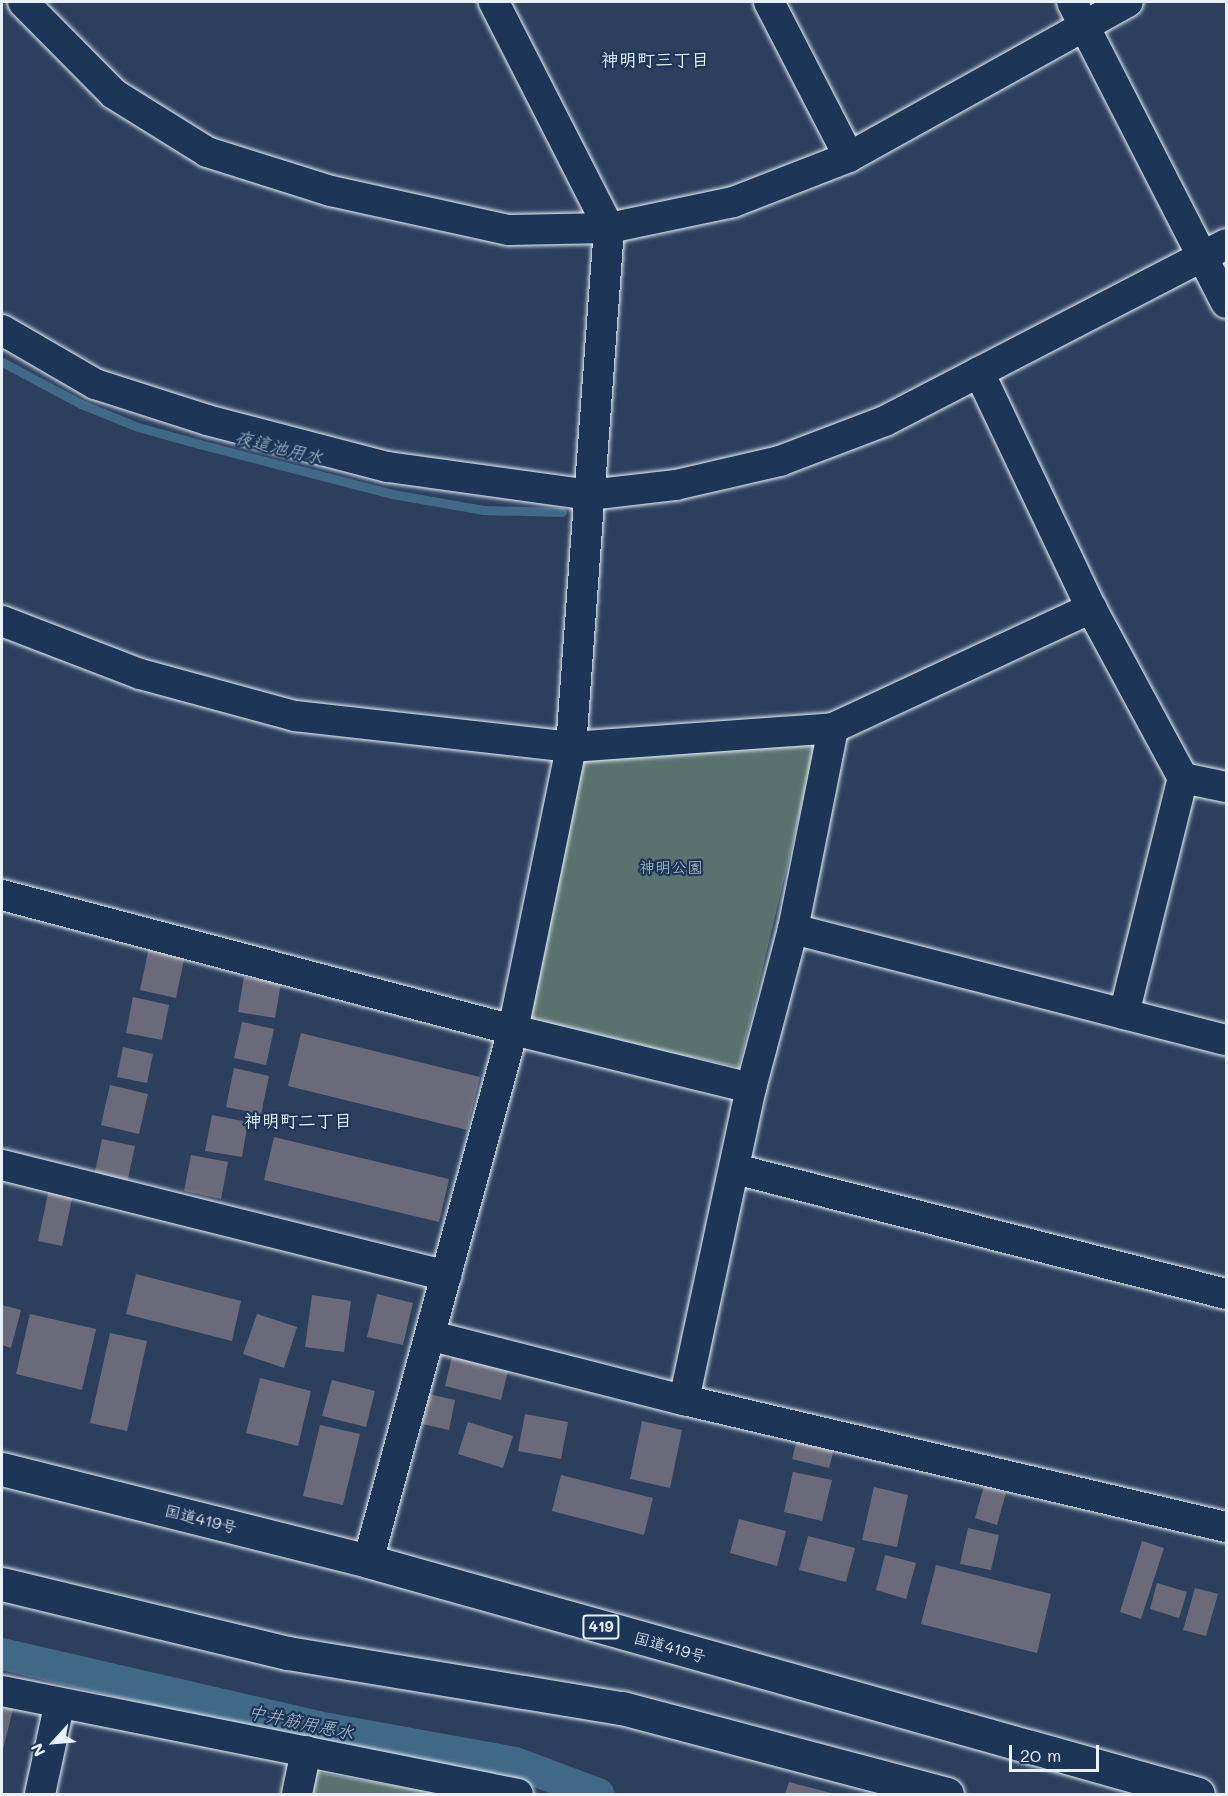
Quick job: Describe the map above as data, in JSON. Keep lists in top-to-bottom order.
{
  "streets": {
    "highway": ["国道419号", "419"]
  },
  "districts": ["神明町三丁目", "神明町二丁目"],
  "water": ["夜這池用水", "中井筋用悪水"],
  "parks": ["神明公園"],
  "scale_bar": "20 m",
  "north": "bottom left"
}
